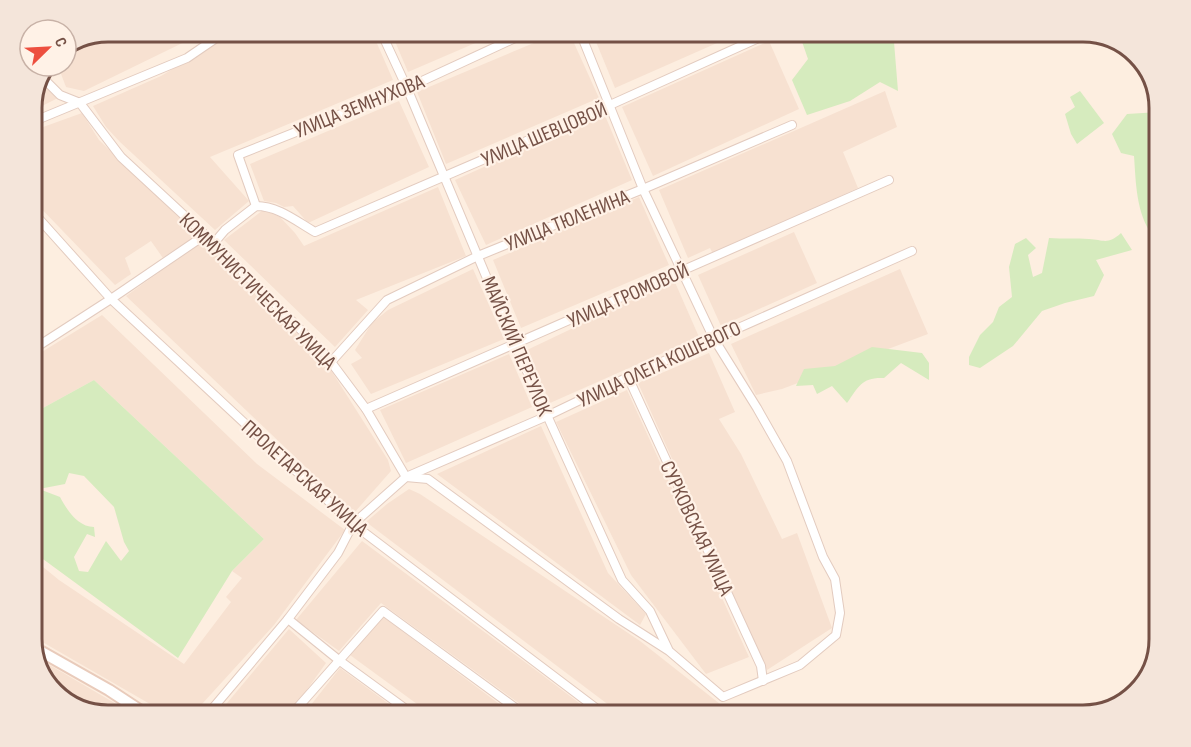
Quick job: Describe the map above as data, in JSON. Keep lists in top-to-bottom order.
{
  "streets": {
    "street": [
      "УЛИЦА ЗЕМНУХОВА",
      "УЛИЦА ШЕВЦОВОЙ",
      "УЛИЦА ТЮЛЕНИНА",
      "КОММУНИСТИЧЕСКАЯ УЛИЦА",
      "УЛИЦА ГРОМОВОЙ",
      "МАЙСКИЙ ПЕРЕУЛОК",
      "УЛИЦА ОЛЕГА КОШЕВОГО",
      "ПРОЛЕТАРСКАЯ УЛИЦА",
      "СУРКОВСКАЯ УЛИЦА"
    ]
  },
  "crossings": [
    ["УЛИЦА ЗЕМНУХОВА", "УЛИЦА ШЕВЦОВОЙ"],
    ["УЛИЦА ЗЕМНУХОВА", "МАЙСКИЙ ПЕРЕУЛОК"],
    ["УЛИЦА ШЕВЦОВОЙ", "МАЙСКИЙ ПЕРЕУЛОК"],
    ["УЛИЦА ТЮЛЕНИНА", "КОММУНИСТИЧЕСКАЯ УЛИЦА"],
    ["УЛИЦА ТЮЛЕНИНА", "МАЙСКИЙ ПЕРЕУЛОК"],
    ["КОММУНИСТИЧЕСКАЯ УЛИЦА", "УЛИЦА ГРОМОВОЙ"],
    ["КОММУНИСТИЧЕСКАЯ УЛИЦА", "УЛИЦА ОЛЕГА КОШЕВОГО"],
    ["УЛИЦА ГРОМОВОЙ", "МАЙСКИЙ ПЕРЕУЛОК"],
    ["МАЙСКИЙ ПЕРЕУЛОК", "УЛИЦА ОЛЕГА КОШЕВОГО"],
    ["УЛИЦА ОЛЕГА КОШЕВОГО", "ПРОЛЕТАРСКАЯ УЛИЦА"],
    ["УЛИЦА ОЛЕГА КОШЕВОГО", "СУРКОВСКАЯ УЛИЦА"]
  ],
  "north": "top right"
}
